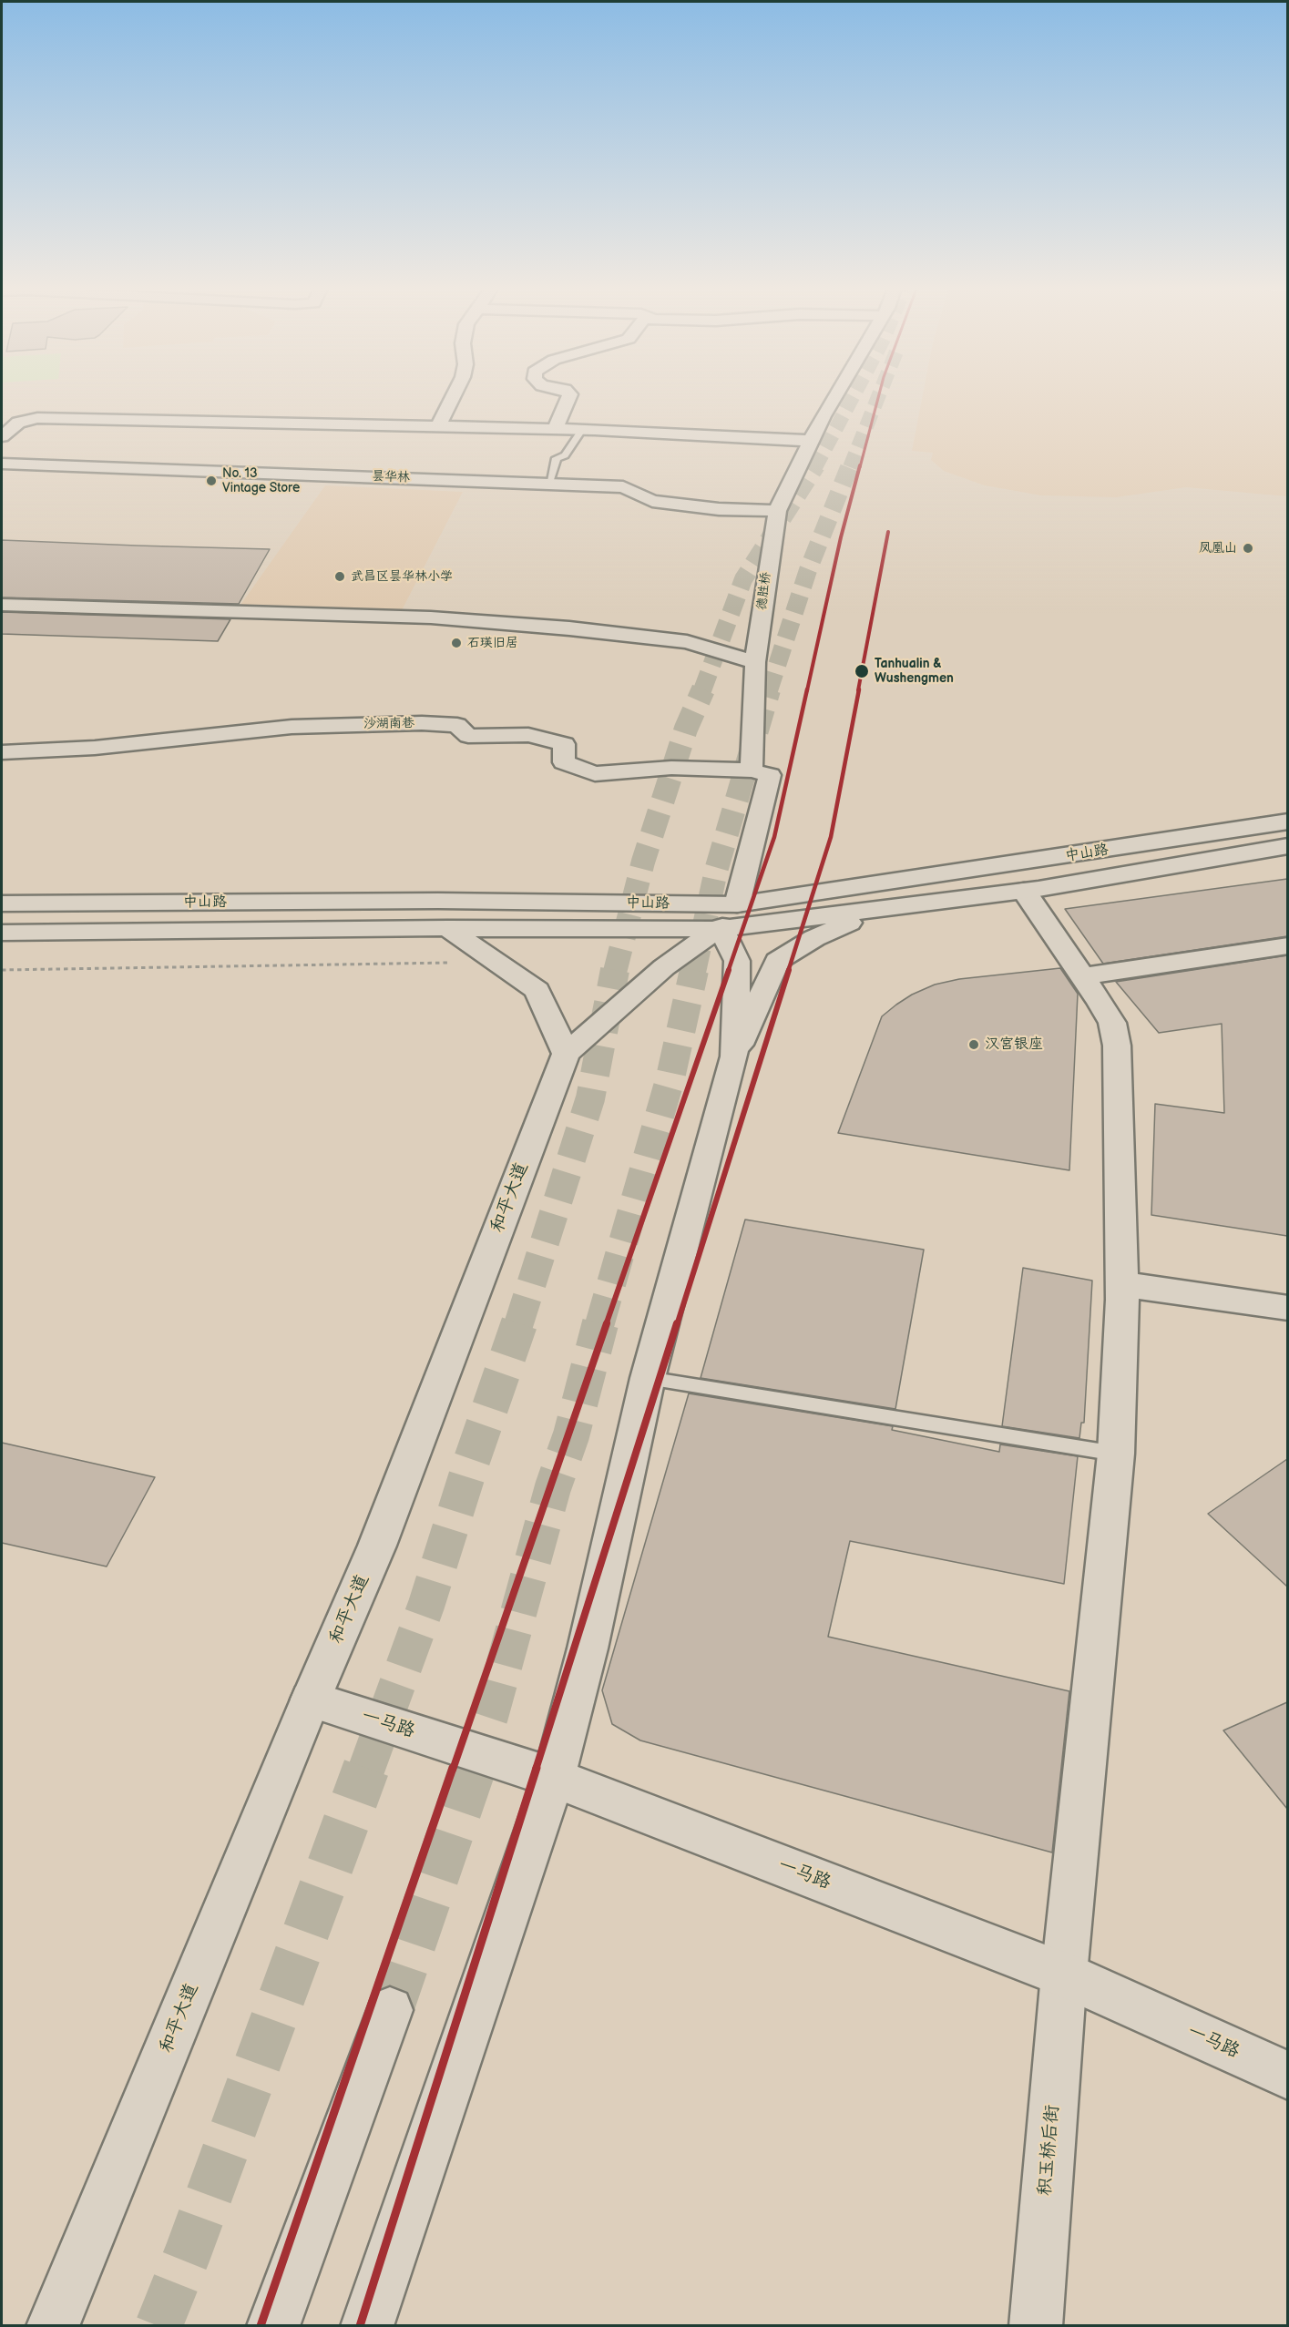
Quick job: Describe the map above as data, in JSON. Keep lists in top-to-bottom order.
{
  "streets": {
    "street": [
      "昙华林",
      "德胜桥",
      "沙湖南巷",
      "中山路",
      "和平大道",
      "一马路",
      "积玉桥后街"
    ]
  },
  "crossings": [
    ["昙华林", "德胜桥"],
    ["德胜桥", "沙湖南巷"],
    ["中山路", "积玉桥后街"],
    ["和平大道", "一马路"],
    ["一马路", "积玉桥后街"]
  ],
  "places": [
    "No. 13 Vintage Store",
    "凤凰山",
    "武昌区昙华林小学",
    "石瑛旧居",
    "Tanhualin & Wushengmen",
    "汉宫银座"
  ]
}
